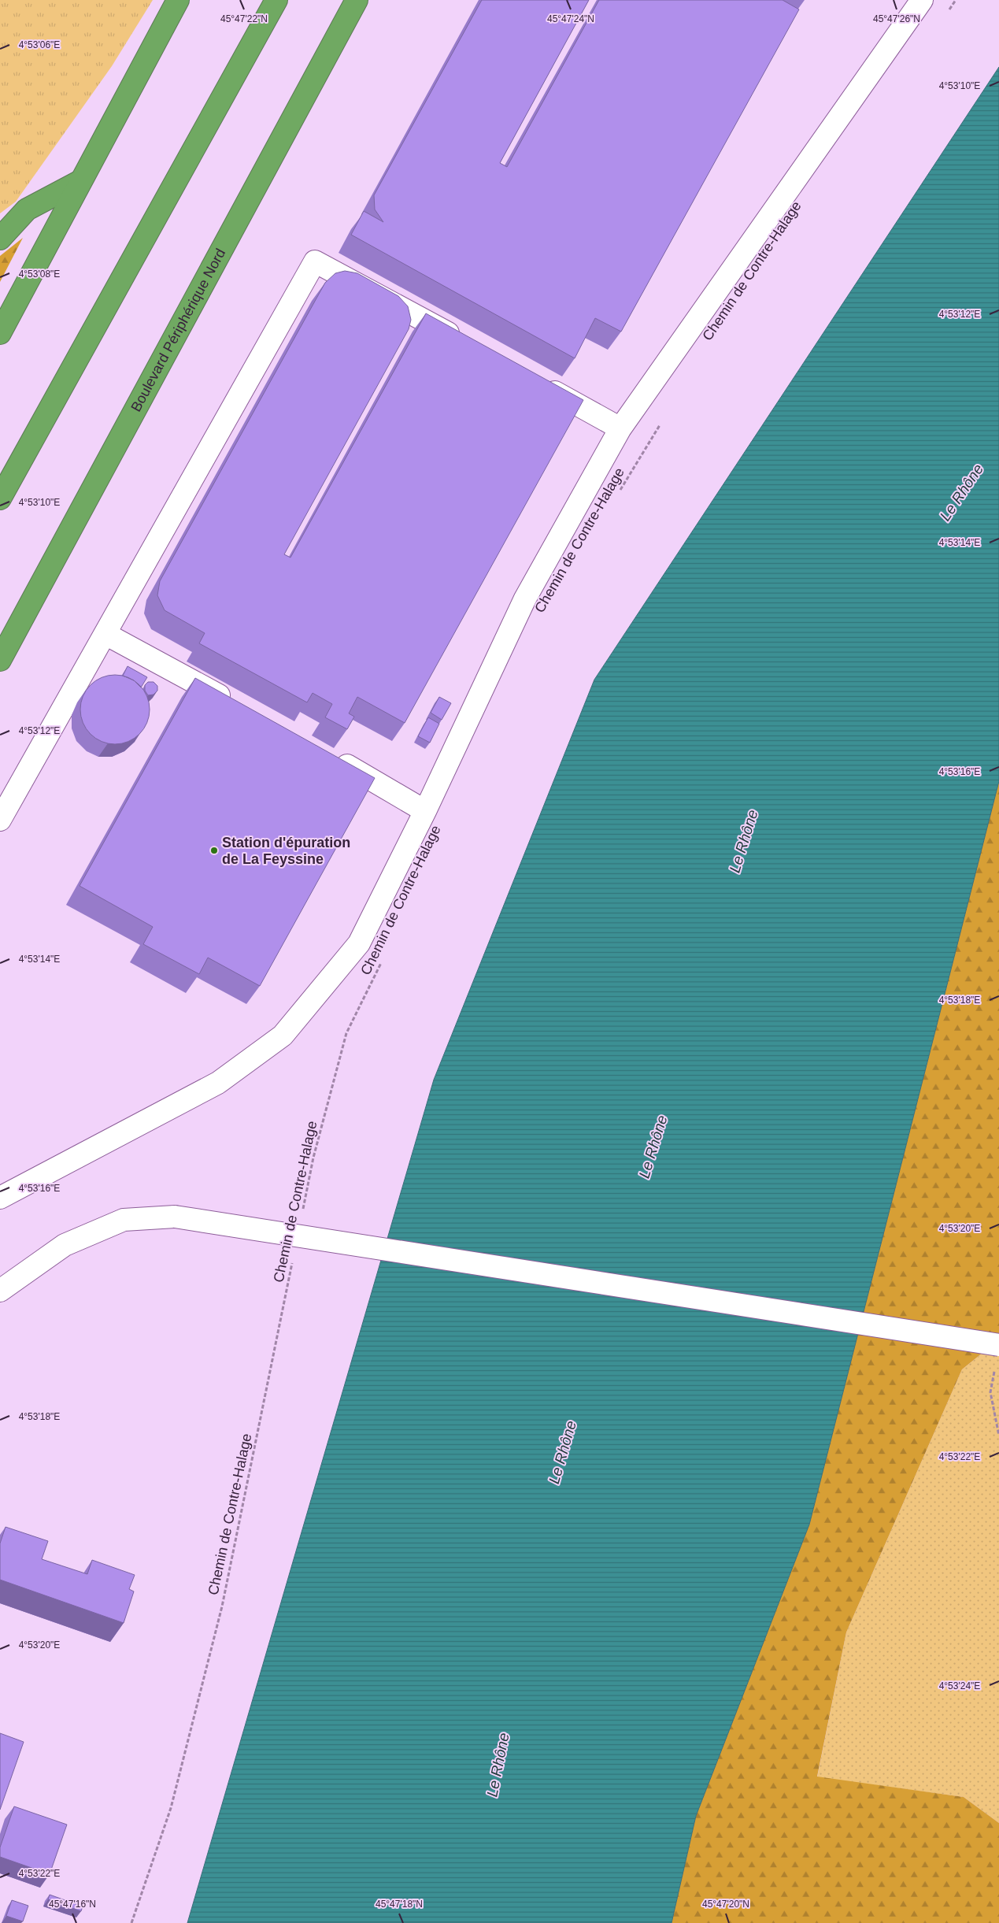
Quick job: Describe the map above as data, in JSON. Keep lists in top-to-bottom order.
{
  "streets": {
    "highway": ["Boulevard Périphérique Nord"],
    "path": ["Chemin de Contre-Halage"]
  },
  "water": ["Le Rhône"],
  "places": ["Station d'épuration de La Feyssine"],
  "coordinates": [
    "45°47'22\"N",
    "45°47'24\"N",
    "45°47'26\"N",
    "4°53'06\"E",
    "4°53'10\"E",
    "4°53'08\"E",
    "4°53'12\"E",
    "4°53'14\"E",
    "4°53'16\"E",
    "4°53'18\"E",
    "4°53'20\"E",
    "4°53'22\"E",
    "4°53'24\"E",
    "45°47'16\"N",
    "45°47'18\"N",
    "45°47'20\"N"
  ]
}
